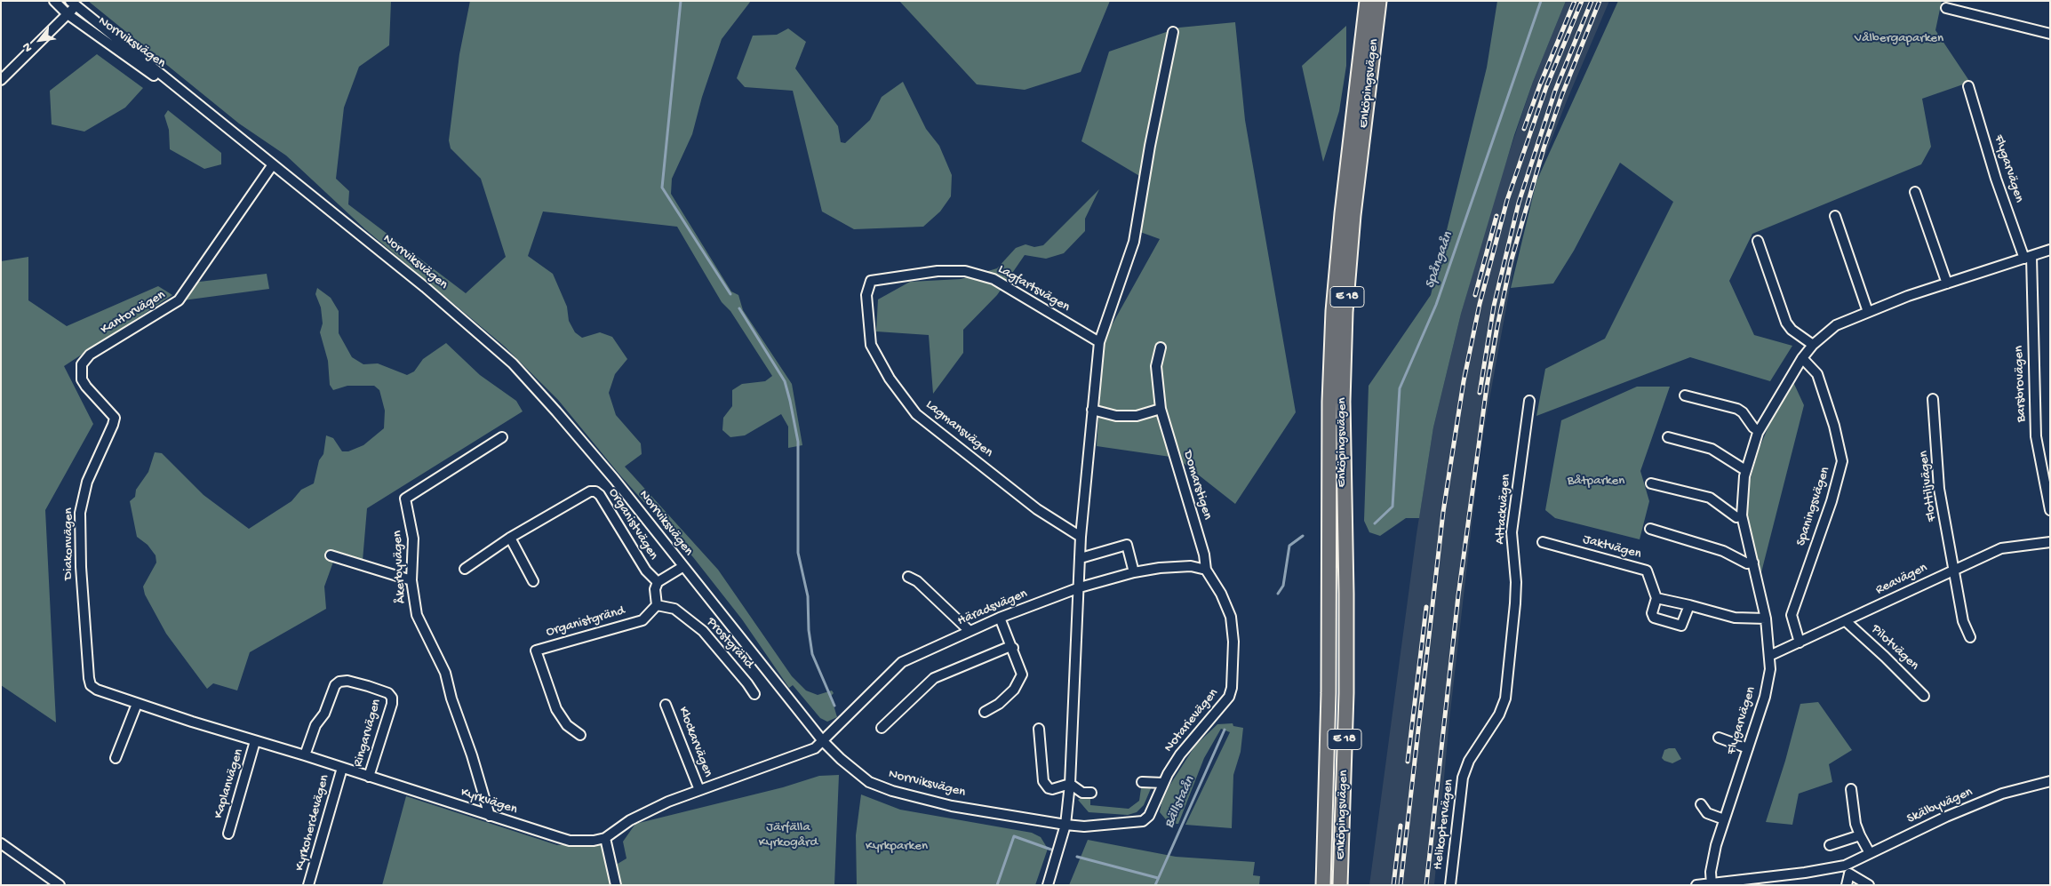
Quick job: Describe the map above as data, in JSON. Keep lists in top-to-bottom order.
{
  "streets": {
    "highway": ["Enköpingsvägen", "E 18"],
    "street": [
      "Norrviksvägen",
      "Flygarvägen",
      "Lagfartsvägen",
      "Kantorvägen",
      "Barsbrovägen",
      "Lagmansvägen",
      "Domarstigen",
      "Flottiljvägen",
      "Spaningsvägen",
      "Attackvägen",
      "Organistvägen",
      "Diakonvägen",
      "Jaktvägen",
      "Åkerbyvägen",
      "Reavägen",
      "Häradsvägen",
      "Organistgränd",
      "Prostgränd",
      "Pilotvägen",
      "Notarievägen",
      "Ringarvägen",
      "Klockarvägen",
      "Kaplanvägen",
      "Kyrkvägen",
      "Skälbyvägen",
      "Kyrkoherdevägen",
      "Helikoptervägen"
    ]
  },
  "crossings": [
    ["Norrviksvägen", "Kantorvägen"],
    ["Norrviksvägen", "Häradsvägen"],
    ["Norrviksvägen", "Notarievägen"],
    ["Norrviksvägen", "Kyrkvägen"],
    ["Flygarvägen", "Barsbrovägen"],
    ["Flygarvägen", "Spaningsvägen"],
    ["Flygarvägen", "Reavägen"],
    ["Flygarvägen", "Skälbyvägen"],
    ["Lagfartsvägen", "Lagmansvägen"],
    ["Kantorvägen", "Diakonvägen"],
    ["Domarstigen", "Häradsvägen"],
    ["Domarstigen", "Notarievägen"],
    ["Flottiljvägen", "Reavägen"],
    ["Spaningsvägen", "Reavägen"],
    ["Attackvägen", "Helikoptervägen"],
    ["Diakonvägen", "Kyrkvägen"],
    ["Åkerbyvägen", "Kyrkvägen"],
    ["Reavägen", "Pilotvägen"],
    ["Häradsvägen", "Notarievägen"],
    ["Häradsvägen", "Kyrkvägen"],
    ["Organistgränd", "Prostgränd"],
    ["Ringarvägen", "Kyrkvägen"],
    ["Klockarvägen", "Kyrkvägen"],
    ["Kaplanvägen", "Kyrkvägen"],
    ["Kyrkvägen", "Kyrkoherdevägen"]
  ],
  "water": ["Spångaån", "Bällstaån"],
  "parks": [
    "Vålbergaparken",
    "Båtparken",
    "Järfälla Kyrkogård",
    "Kyrkparken"
  ],
  "north": "bottom left"
}
